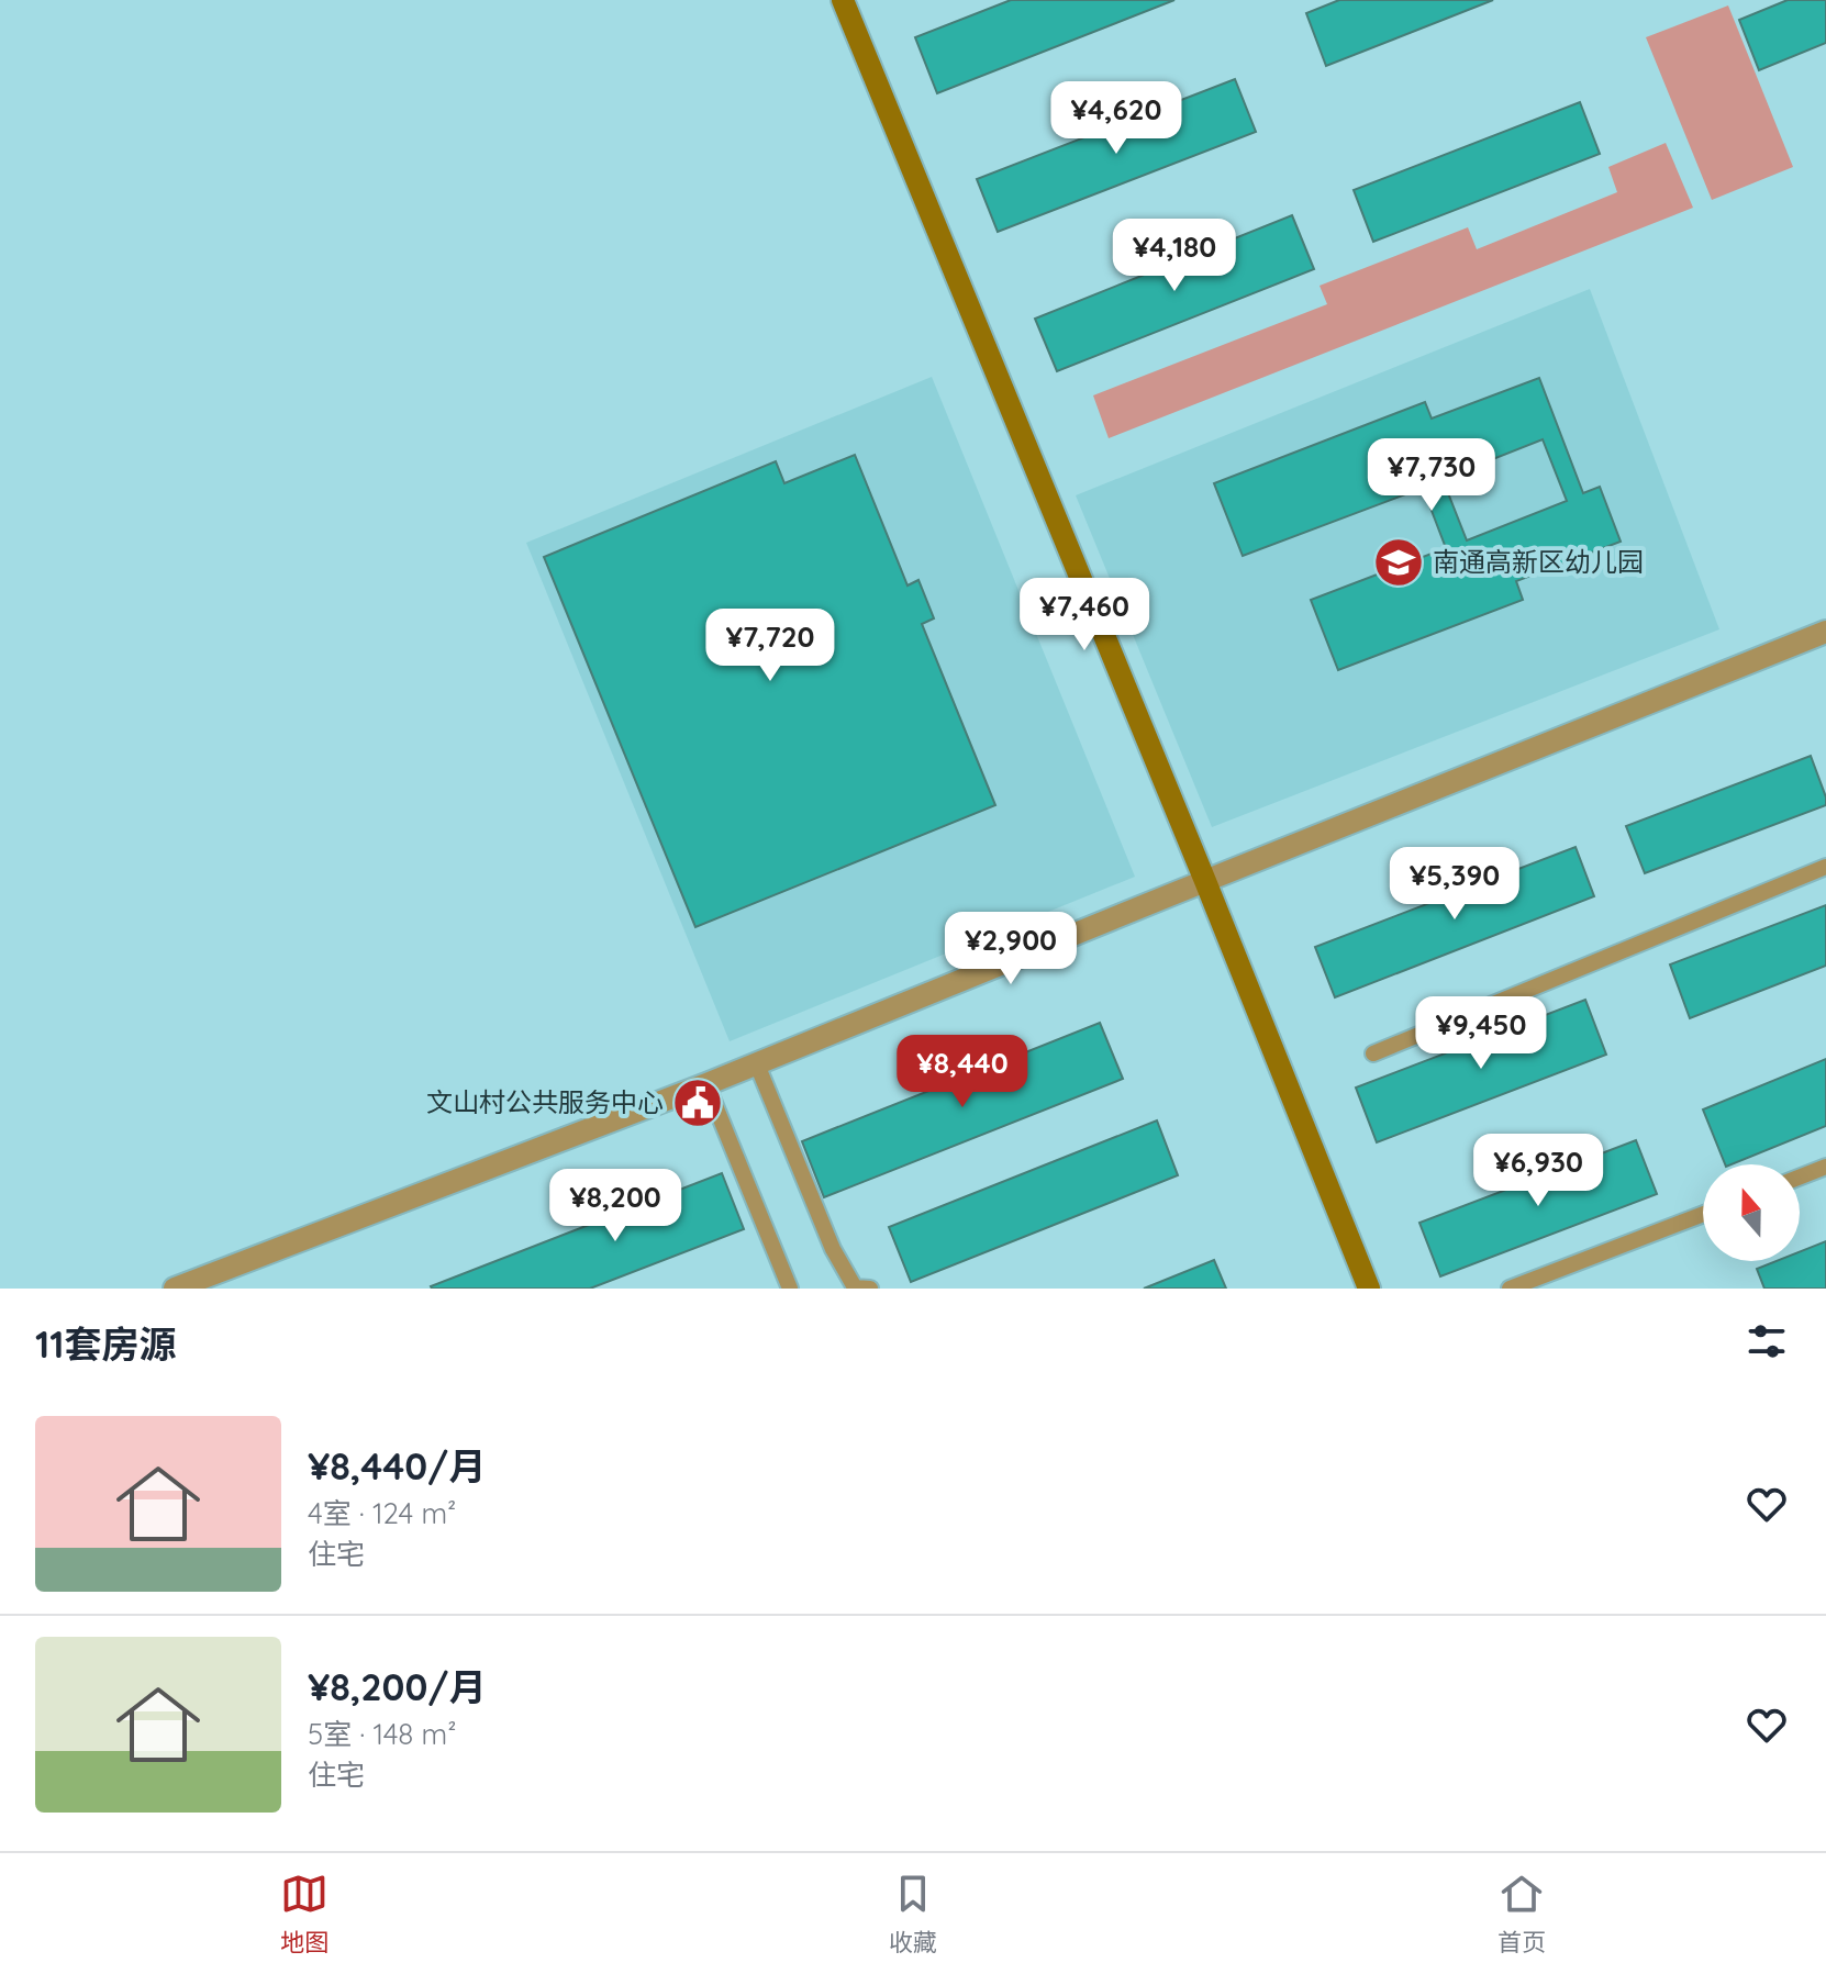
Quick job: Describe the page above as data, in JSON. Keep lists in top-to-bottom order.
{
  "places": {
    "school or university": ["南通高新区幼儿园"],
    "public building": ["文山村公共服务中心"]
  },
  "north": "top",
  "page": {
    "price": [
      "¥4,620",
      "¥4,180",
      "¥7,730",
      "¥7,460",
      "¥7,720",
      "¥5,390",
      "¥2,900",
      "¥9,450",
      "¥8,440",
      "¥6,930",
      "¥8,200"
    ],
    "heading": "11套房源",
    "list": [
      {
        "name": "¥8,440/月",
        "note": "4室 · 124 m² · 住宅"
      },
      {
        "name": "¥8,200/月",
        "note": "5室 · 148 m² · 住宅"
      }
    ],
    "tabs": ["地图", "收藏", "首页"]
  }
}
